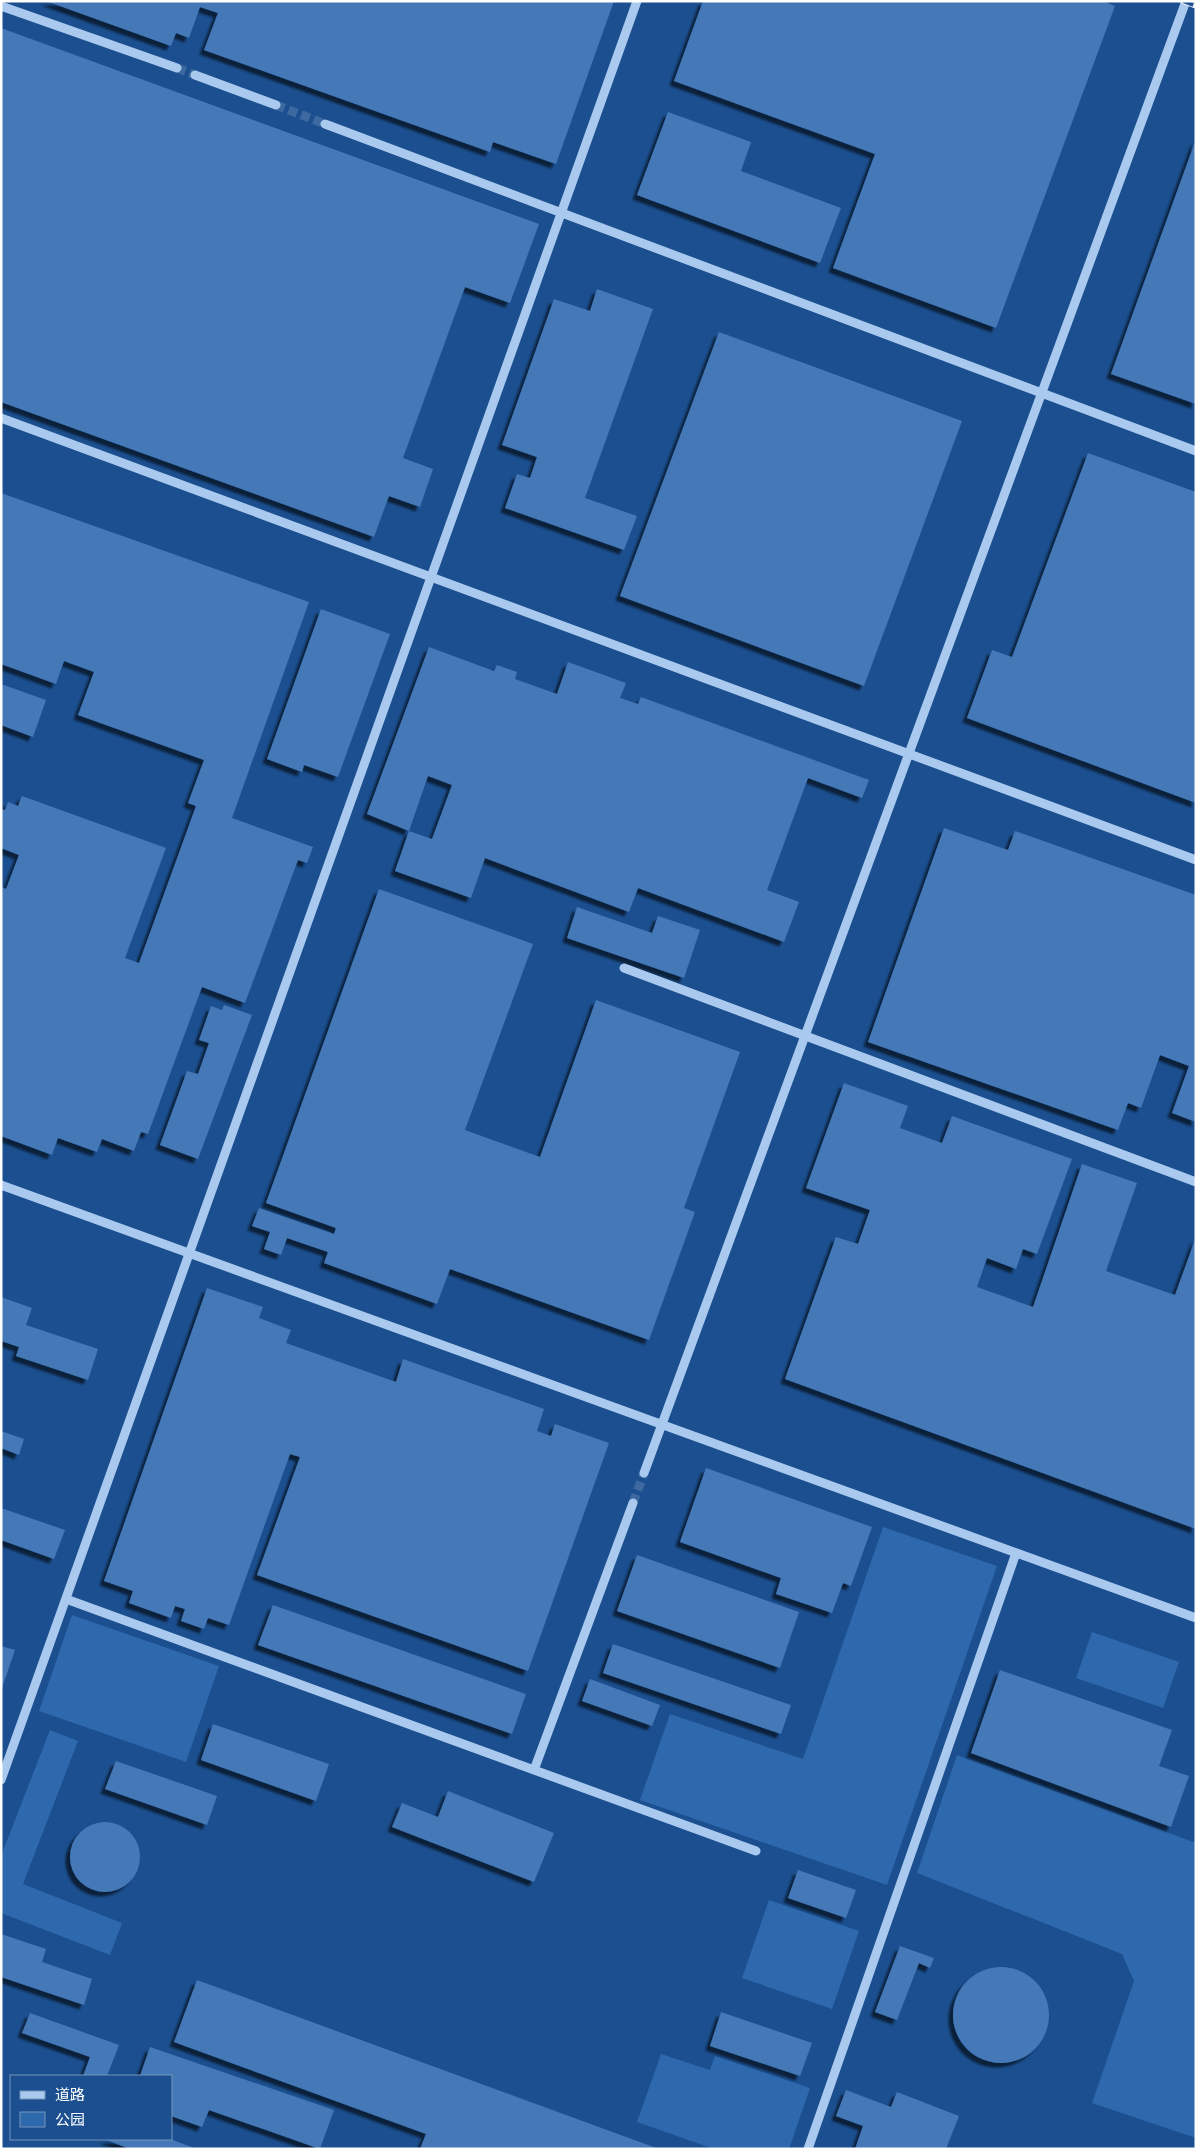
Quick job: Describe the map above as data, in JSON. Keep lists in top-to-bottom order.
{
  "legend": ["道路", "公园"]
}
